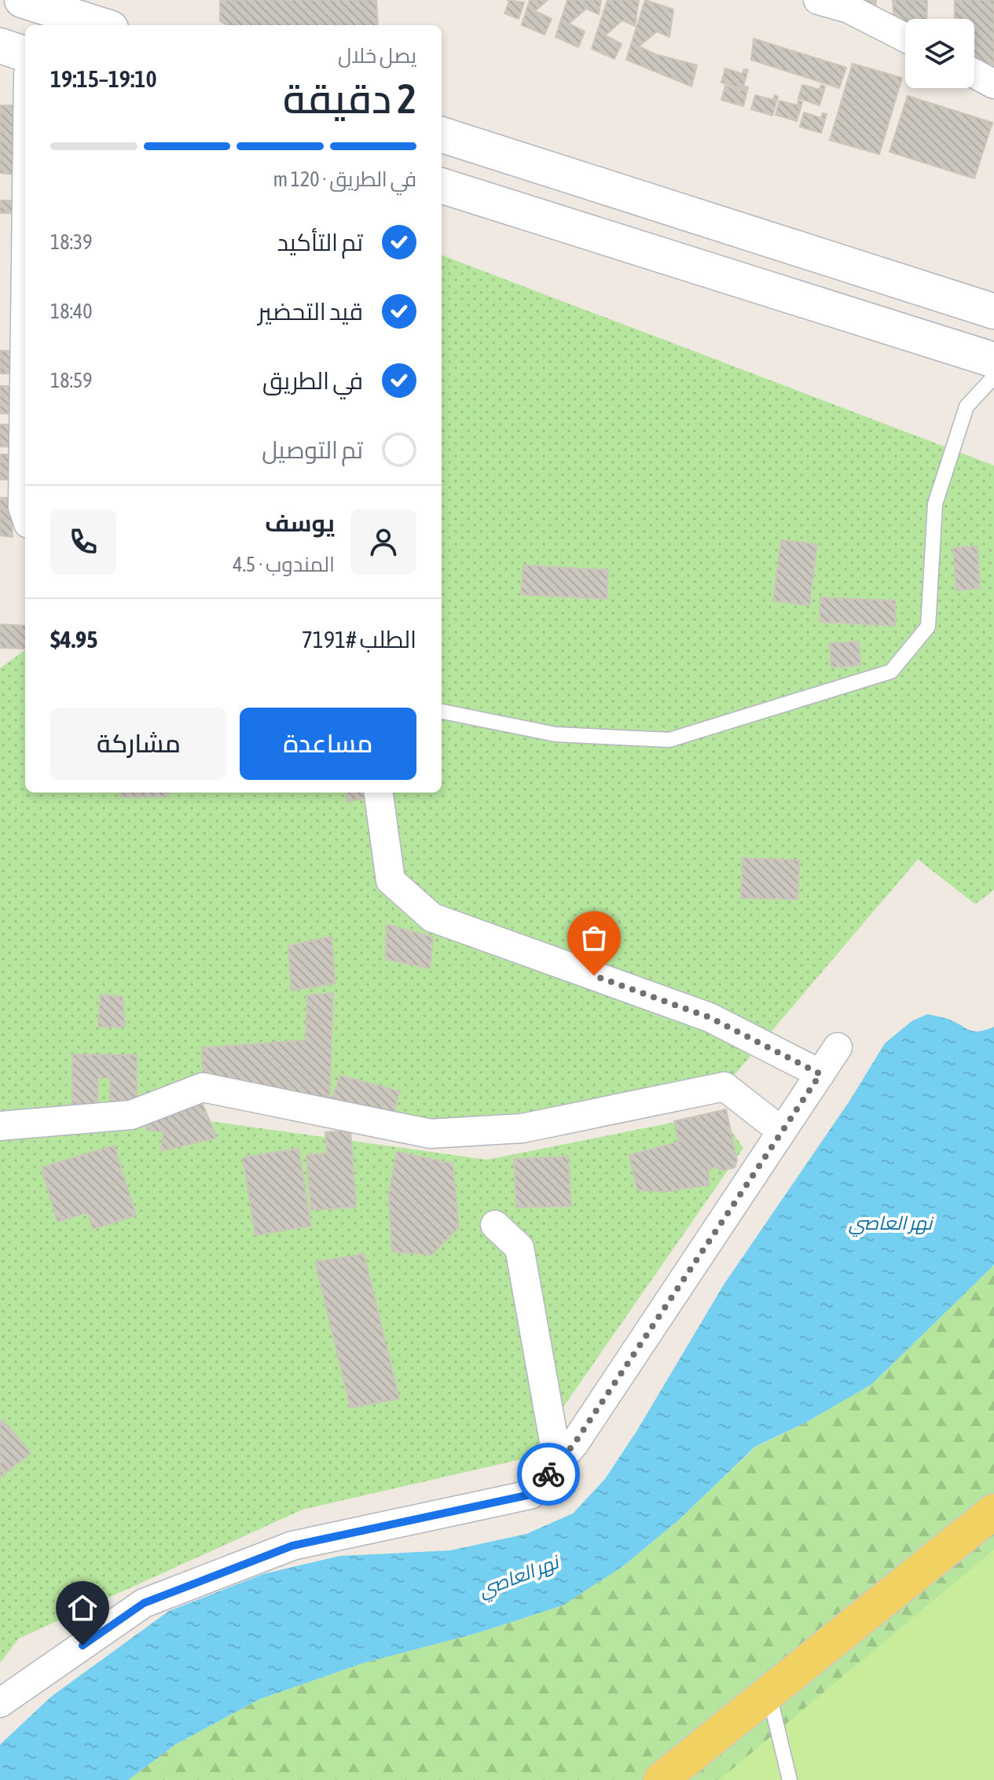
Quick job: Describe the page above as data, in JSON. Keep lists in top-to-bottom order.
{
  "water": ["نهر العاصي"],
  "page": {
    "heading": ["2 دقيقة", "يصل خلال", "19:10–19:15"],
    "panel": [
      "يوسف",
      "المندوب · 4.5",
      "الطلب #7191",
      "$4.95"
    ],
    "bar": "في الطريق · 120 m",
    "list": [
      ["تم التأكيد", "18:39"],
      ["قيد التحضير", "18:40"],
      ["في الطريق", "18:59"],
      "تم التوصيل"
    ],
    "buttons": ["مساعدة", "مشاركة"]
  }
}
